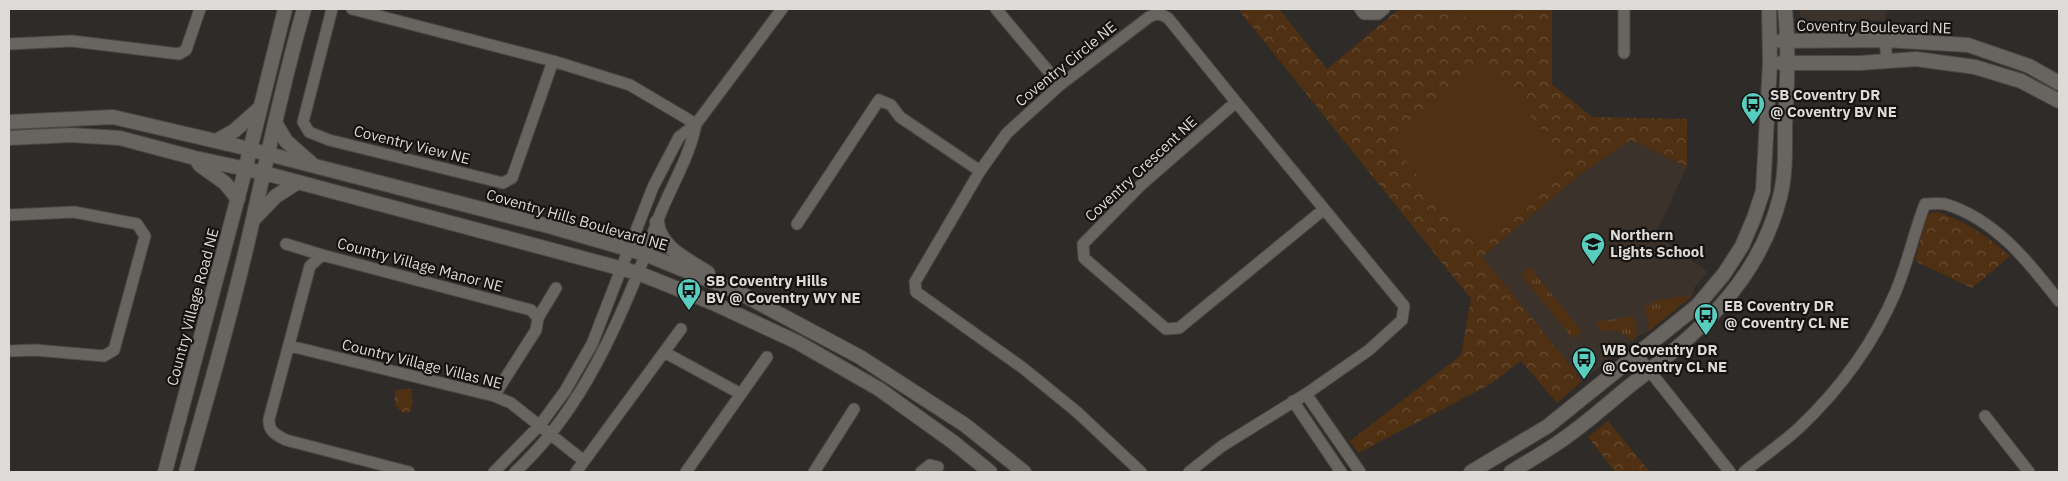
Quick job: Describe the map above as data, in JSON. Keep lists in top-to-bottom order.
{
  "streets": {
    "street": [
      "Coventry Boulevard NE",
      "Coventry Circle NE",
      "Coventry View NE",
      "Coventry Crescent NE",
      "Coventry Hills Boulevard NE",
      "Country Village Manor NE",
      "Country Village Road NE",
      "Country Village Villas NE"
    ]
  },
  "crossings": [
    ["Coventry Circle NE", "Coventry Crescent NE"],
    ["Coventry Hills Boulevard NE", "Country Village Road NE"],
    ["Country Village Manor NE", "Country Village Villas NE"]
  ],
  "places": {
    "bus stop": [
      "SB Coventry DR @ Coventry BV NE",
      "SB Coventry Hills BV @ Coventry WY NE",
      "EB Coventry DR @ Coventry CL NE",
      "WB Coventry DR @ Coventry CL NE"
    ],
    "school or university": ["Northern Lights School"]
  }
}
